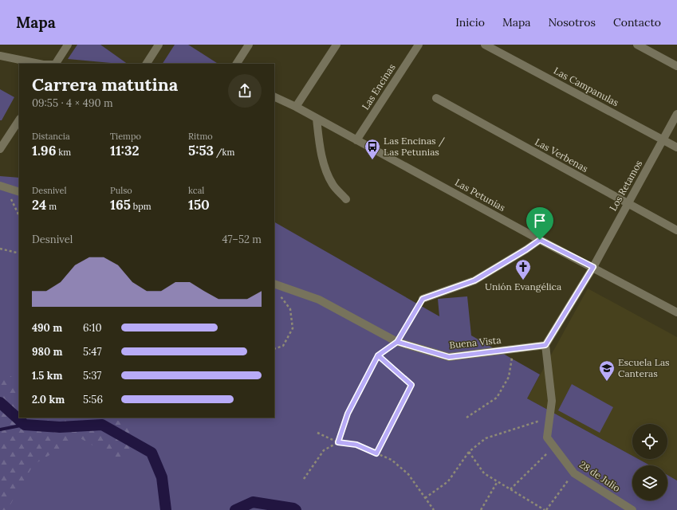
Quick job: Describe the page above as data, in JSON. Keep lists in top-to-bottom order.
{
  "streets": {
    "street": [
      "Las Encinas",
      "Las Campanulas",
      "Las Verbenas",
      "Los Retamos",
      "Las Petunias",
      "Buena Vista",
      "28 de Julio"
    ]
  },
  "crossings": [
    ["Las Encinas", "Las Petunias"],
    ["Las Campanulas", "Los Retamos"],
    ["Las Verbenas", "Los Retamos"],
    ["Los Retamos", "Las Petunias"],
    ["Buena Vista", "28 de Julio"]
  ],
  "places": {
    "bus stop": ["Las Encinas / Las Petunias"],
    "church": ["Unión Evangélica"],
    "school or university": ["Escuela Las Canteras"]
  },
  "page": {
    "header": "Mapa",
    "nav": [
      "Inicio",
      "Mapa",
      "Nosotros",
      "Contacto"
    ],
    "heading": ["Carrera matutina", "09:55 · 4 × 490 m"],
    "stats": [
      ["Distancia", "1.96 km"],
      ["Tiempo", "11:32"],
      ["Ritmo", "5:53 /km"],
      ["Desnivel", "24 m"],
      ["Pulso", "165 bpm"],
      ["kcal", "150"]
    ],
    "chart": ["Desnivel", "47–52 m"],
    "list": [
      {
        "name": "490 m",
        "note": "6:10"
      },
      {
        "name": "980 m",
        "note": "5:47"
      },
      {
        "name": "1.5 km",
        "note": "5:37"
      },
      {
        "name": "2.0 km",
        "note": "5:56"
      }
    ]
  }
}
